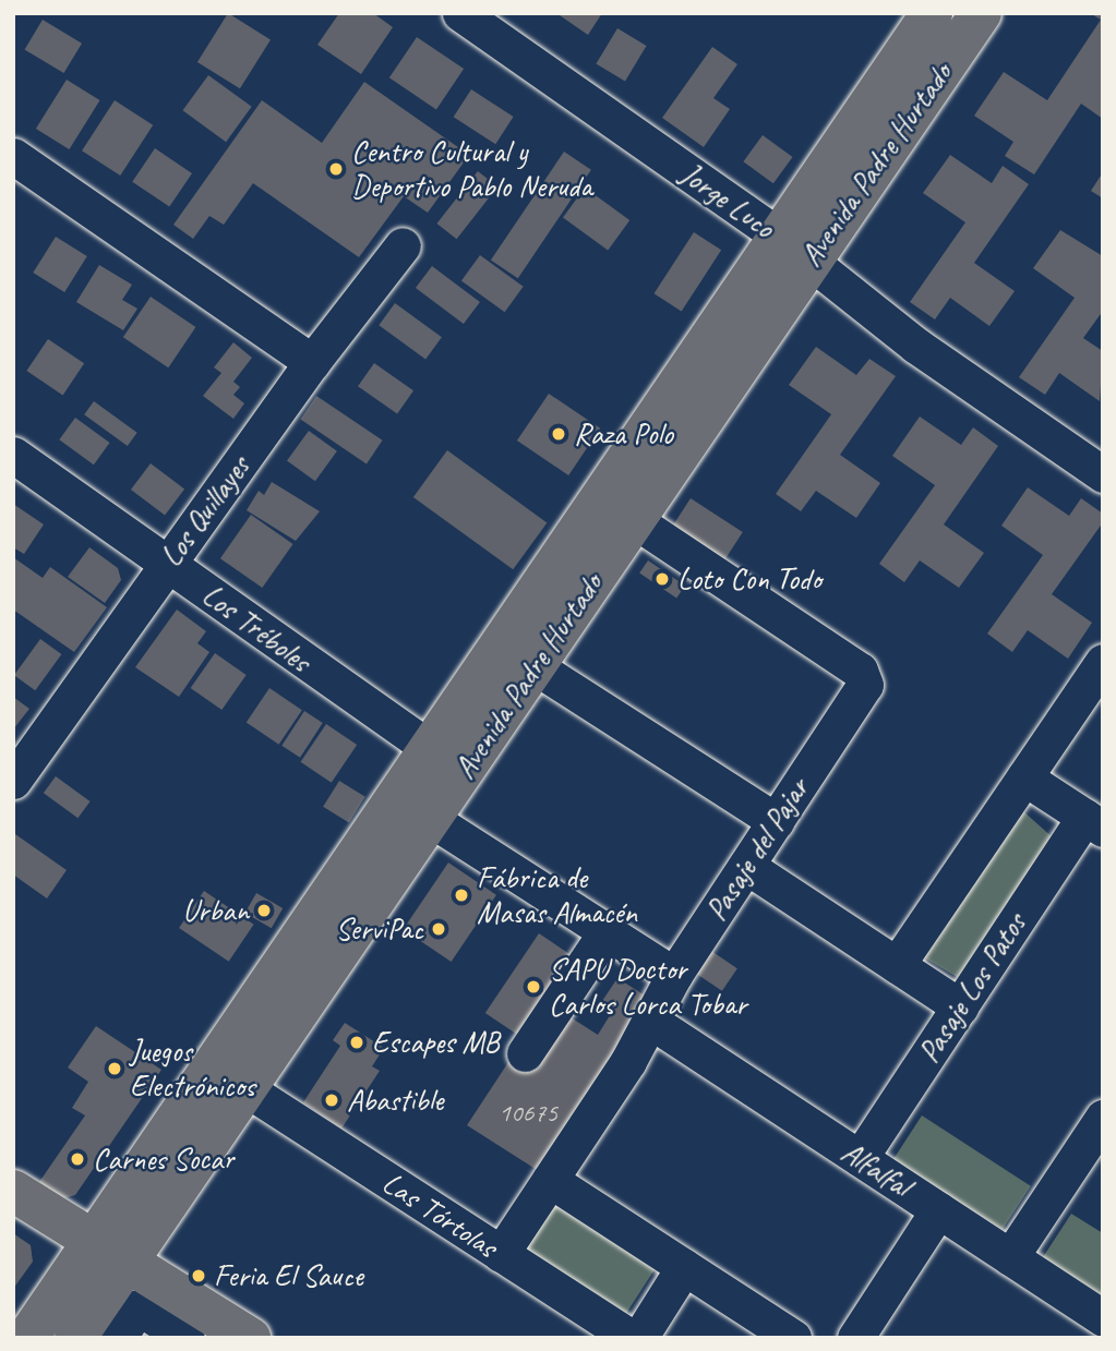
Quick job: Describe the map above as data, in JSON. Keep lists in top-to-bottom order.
{
  "streets": {
    "main road": ["Avenida Padre Hurtado"],
    "street": [
      "Jorge Luco",
      "Los Quillayes",
      "Los Tréboles",
      "Pasaje del Pajar",
      "Pasaje Los Patos",
      "Alfalfal",
      "Las Tórtolas"
    ]
  },
  "crossings": [
    ["Avenida Padre Hurtado", "Jorge Luco"],
    ["Avenida Padre Hurtado", "Los Tréboles"],
    ["Avenida Padre Hurtado", "Pasaje del Pajar"],
    ["Avenida Padre Hurtado", "Las Tórtolas"],
    ["Los Quillayes", "Los Tréboles"],
    ["Pasaje del Pajar", "Alfalfal"],
    ["Pasaje del Pajar", "Las Tórtolas"],
    ["Pasaje Los Patos", "Alfalfal"]
  ],
  "places": [
    "Centro Cultural y Deportivo Pablo Neruda",
    "Raza Polo",
    "Loto Con Todo",
    "Fábrica de Masas Almacén",
    "Urban",
    "ServiPac",
    "SAPU Doctor Carlos Lorca Tobar",
    "Escapes MB",
    "Juegos Electrónicos",
    "Abastible",
    "Carnes Socar",
    "Feria El Sauce"
  ],
  "house_numbers": ["10675"]
}
